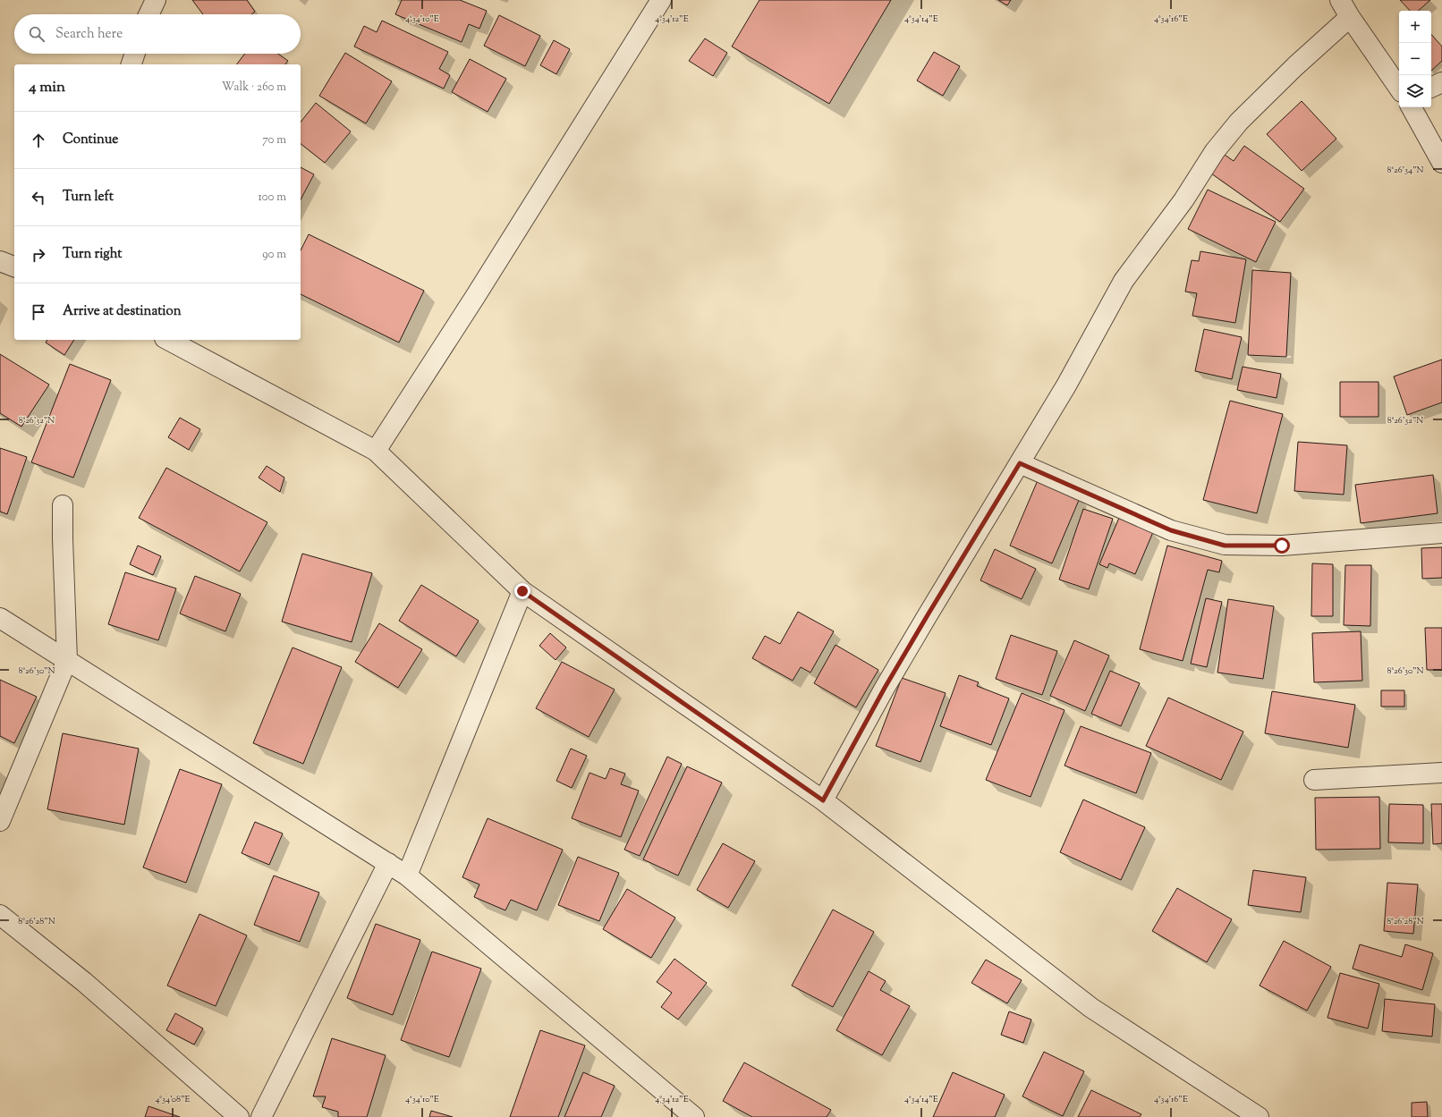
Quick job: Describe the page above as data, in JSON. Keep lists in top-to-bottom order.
{
  "page": {
    "map_buttons": ["+", "−"],
    "search": "Search here",
    "heading": ["4 min", "Walk · 260 m"],
    "list": [
      ["Continue", "70 m"],
      ["Turn left", "100 m"],
      ["Turn right", "90 m"],
      "Arrive at destination"
    ]
  },
  "coordinates": [
    "4°34'10\"E",
    "4°34'12\"E",
    "4°34'14\"E",
    "4°34'16\"E",
    "8°26'34\"N",
    "8°26'32\"N",
    "8°26'30\"N",
    "8°26'28\"N",
    "4°34'08\"E"
  ]
}
